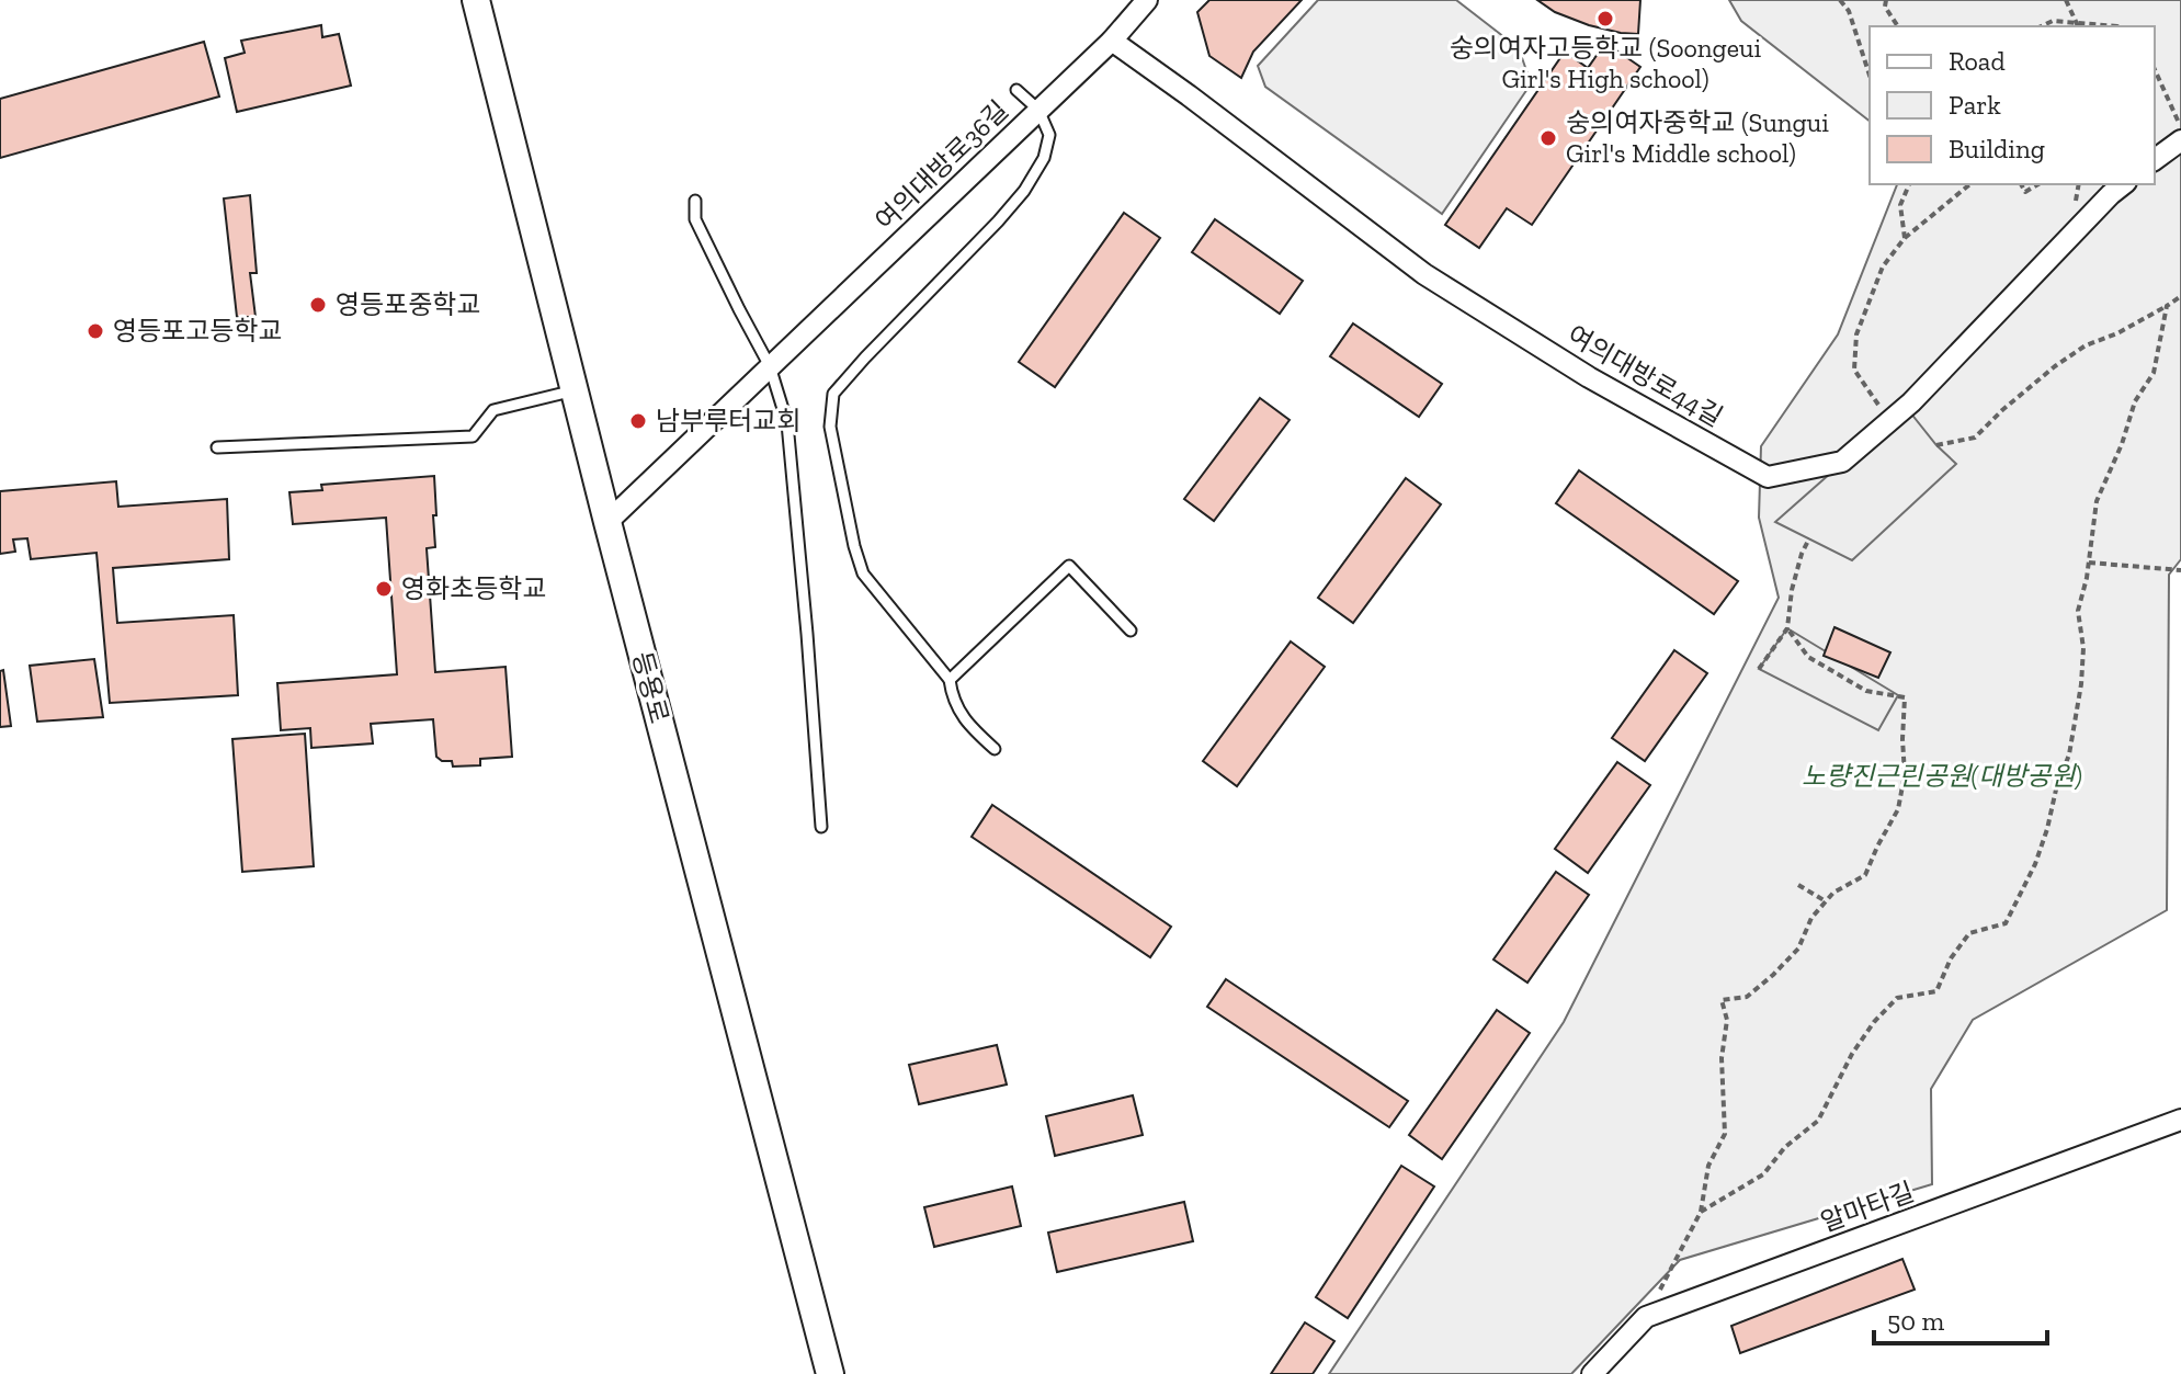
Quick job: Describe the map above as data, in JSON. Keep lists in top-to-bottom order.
{
  "streets": {
    "street": [
      "여의대방로36길",
      "여의대방로44길",
      "등용로",
      "알마타길"
    ]
  },
  "crossings": [
    ["여의대방로36길", "여의대방로44길"],
    ["여의대방로36길", "등용로"]
  ],
  "parks": ["노량진근린공원(대방공원)"],
  "places": [
    "숭의여자고등학교 (Soongeui Girl's High school)",
    "숭의여자중학교 (Sungui Girl's Middle school)",
    "영등포중학교",
    "영등포고등학교",
    "남부루터교회",
    "영화초등학교"
  ],
  "legend": ["Road", "Park", "Building"],
  "scale_bar": "50 m"
}
